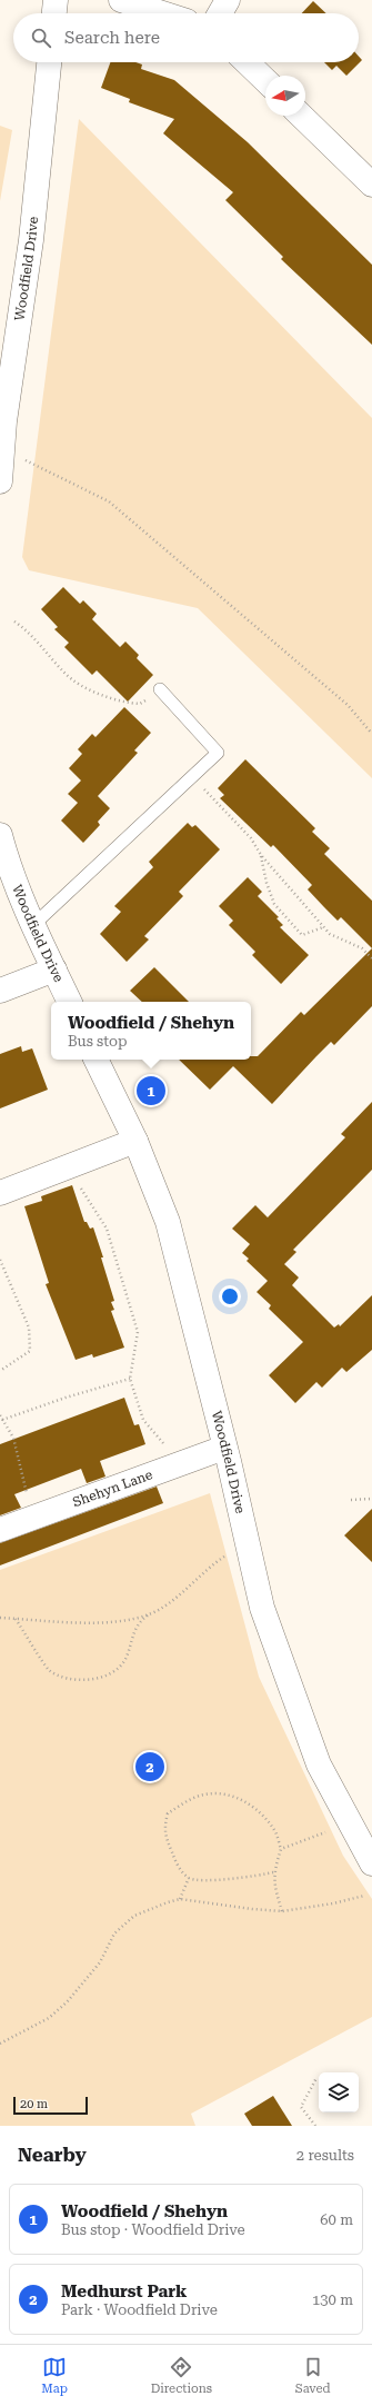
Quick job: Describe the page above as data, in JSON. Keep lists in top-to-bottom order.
{
  "streets": {
    "street": ["Woodfield Drive", "Shehyn Lane"]
  },
  "crossings": [
    ["Woodfield Drive", "Shehyn Lane"]
  ],
  "scale_bar": "20 m",
  "north": "left",
  "page": {
    "search": "Search here",
    "popup": ["Woodfield / Shehyn", "Bus stop"],
    "pins": ["1", "2"],
    "scale": "20 m",
    "heading": ["Nearby", "2 results"],
    "list": [
      {
        "mark": "1",
        "name": "Woodfield / Shehyn",
        "note": "Bus stop · Woodfield Drive",
        "value": "60 m"
      },
      {
        "mark": "2",
        "name": "Medhurst Park",
        "note": "Park · Woodfield Drive",
        "value": "130 m"
      }
    ],
    "nav": ["Map", "Directions", "Saved"]
  }
}
